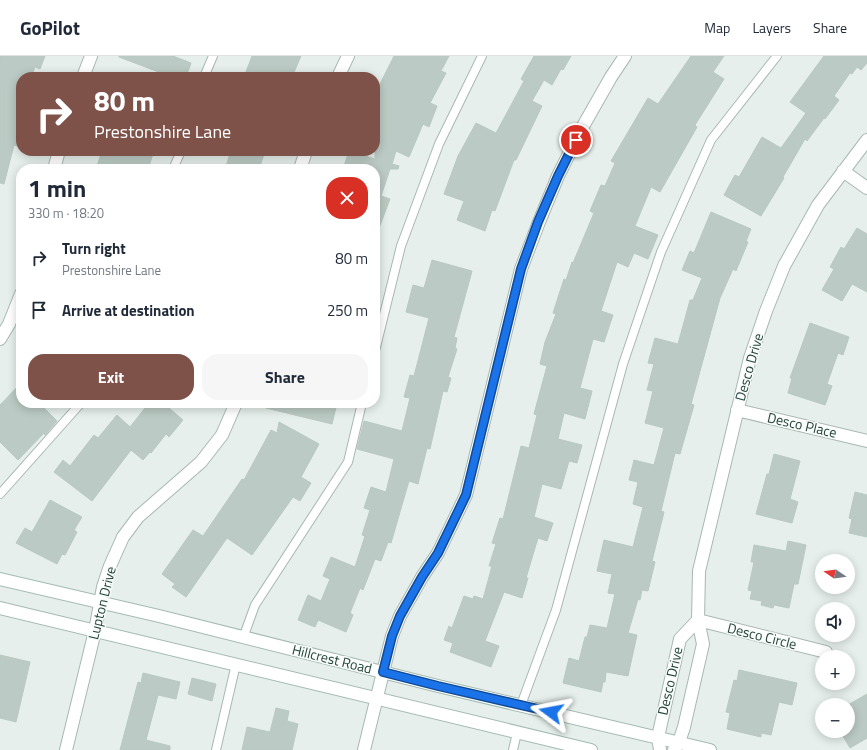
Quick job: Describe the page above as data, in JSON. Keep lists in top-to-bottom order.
{
  "streets": {
    "street": [
      "Desco Drive",
      "Desco Place",
      "Lupton Drive",
      "Desco Circle",
      "Hillcrest Road"
    ]
  },
  "crossings": [
    ["Desco Drive", "Desco Place"],
    ["Desco Drive", "Desco Circle"],
    ["Desco Drive", "Hillcrest Road"],
    ["Lupton Drive", "Hillcrest Road"]
  ],
  "north": "left",
  "page": {
    "header": "GoPilot",
    "nav": ["Map", "Layers", "Share"],
    "turn": ["80 m", "Prestonshire Lane"],
    "heading": ["1 min", "330 m · 18:20"],
    "list": [
      {
        "name": "Turn right",
        "note": "Prestonshire Lane",
        "value": "80 m"
      },
      {
        "name": "Arrive at destination",
        "value": "250 m"
      }
    ],
    "buttons": ["Exit", "Share"],
    "map_buttons": ["+", "−"]
  }
}
